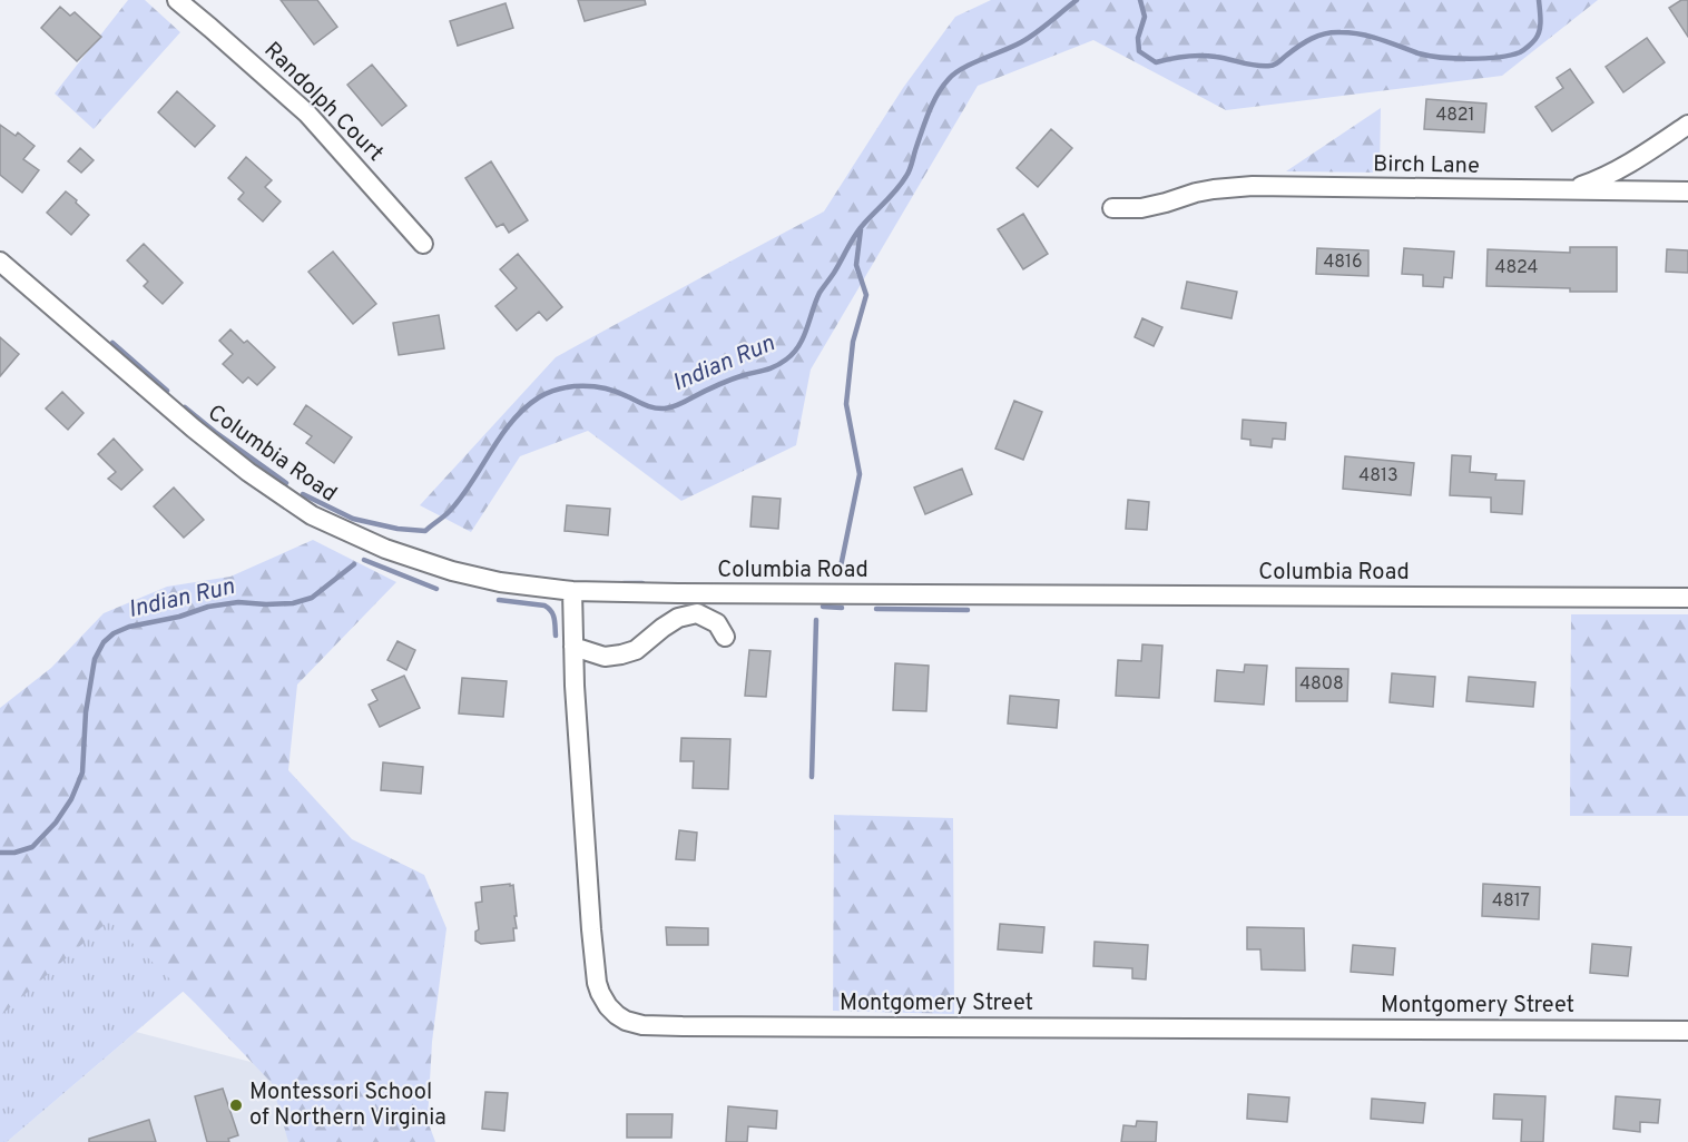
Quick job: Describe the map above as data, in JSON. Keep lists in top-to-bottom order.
{
  "streets": {
    "street": [
      "Randolph Court",
      "Birch Lane",
      "Columbia Road",
      "Montgomery Street"
    ]
  },
  "crossings": [
    ["Columbia Road", "Montgomery Street"]
  ],
  "water": ["Indian Run"],
  "places": ["Montessori School of Northern Virginia"],
  "house_numbers": [
    "4821",
    "4816",
    "4824",
    "4813",
    "4808",
    "4817"
  ]
}
